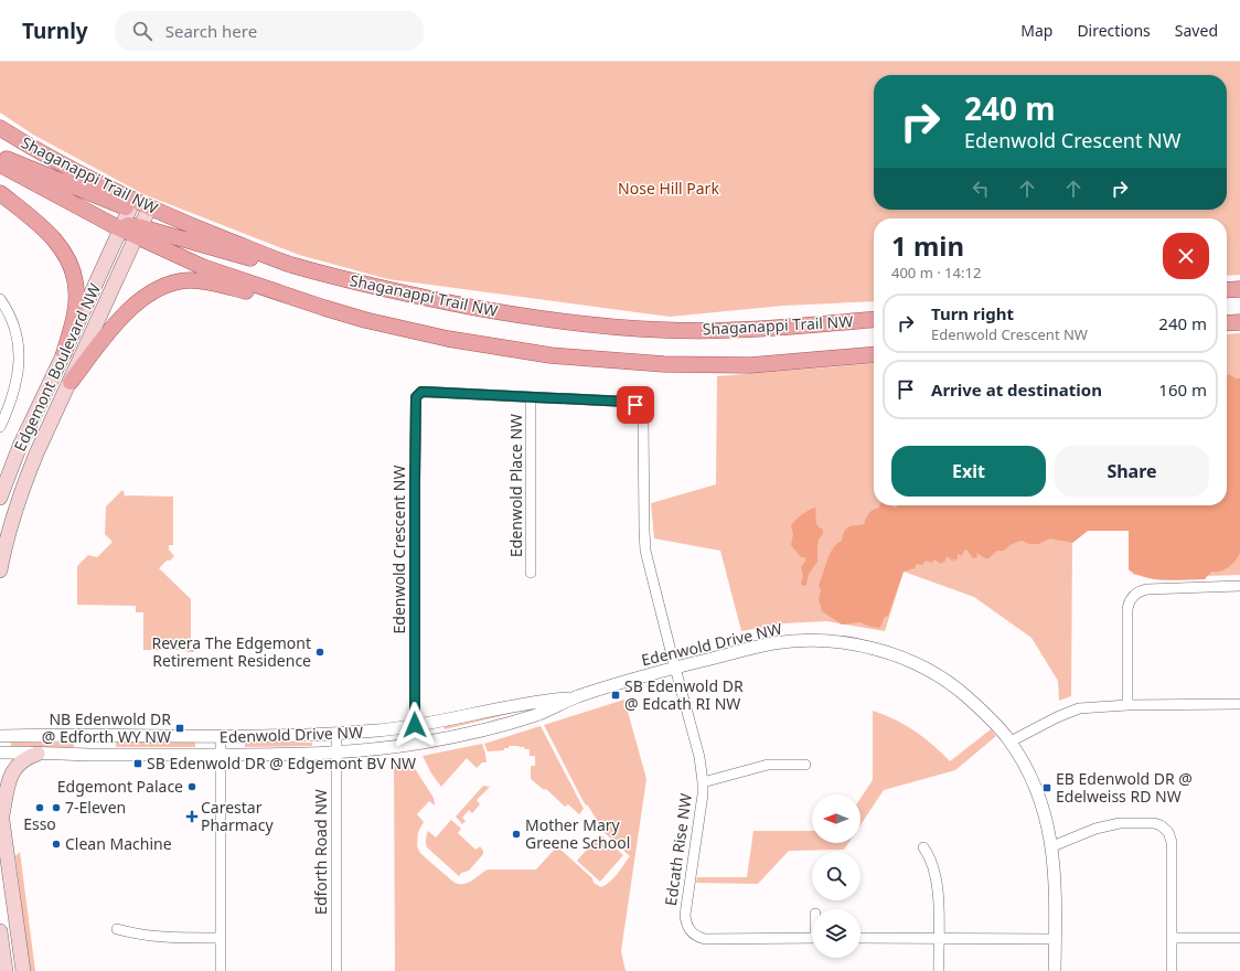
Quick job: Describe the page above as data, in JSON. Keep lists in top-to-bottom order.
{
  "streets": {
    "main road": ["Shaganappi Trail NW", "Edgemont Boulevard NW"],
    "street": [
      "Edenwold Place NW",
      "Edenwold Crescent NW",
      "Edenwold Drive NW",
      "Edcath Rise NW",
      "Edforth Road NW"
    ]
  },
  "crossings": [
    ["Shaganappi Trail NW", "Edgemont Boulevard NW"],
    ["Edenwold Place NW", "Edenwold Crescent NW"],
    ["Edenwold Crescent NW", "Edenwold Drive NW"],
    ["Edenwold Crescent NW", "Edcath Rise NW"],
    ["Edenwold Drive NW", "Edcath Rise NW"],
    ["Edenwold Drive NW", "Edforth Road NW"]
  ],
  "parks": ["Nose Hill Park"],
  "places": {
    "other": [
      "Revera The Edgemont Retirement Residence",
      "Edgemont Palace",
      "Esso",
      "7-Eleven",
      "Mother Mary Greene School",
      "Clean Machine"
    ],
    "transit": [
      "SB Edenwold DR @ Edcath RI NW",
      "NB Edenwold DR @ Edforth WY NW",
      "SB Edenwold DR @ Edgemont BV NW",
      "EB Edenwold DR @ Edelweiss RD NW"
    ],
    "health": ["Carestar Pharmacy"]
  },
  "north": "left",
  "page": {
    "header": "Turnly",
    "search": "Search here",
    "nav": ["Map", "Directions", "Saved"],
    "turn": ["240 m", "Edenwold Crescent NW"],
    "heading": ["1 min", "400 m · 14:12"],
    "list": [
      {
        "name": "Turn right",
        "note": "Edenwold Crescent NW",
        "value": "240 m"
      },
      {
        "name": "Arrive at destination",
        "value": "160 m"
      }
    ],
    "buttons": ["Exit", "Share"]
  }
}
